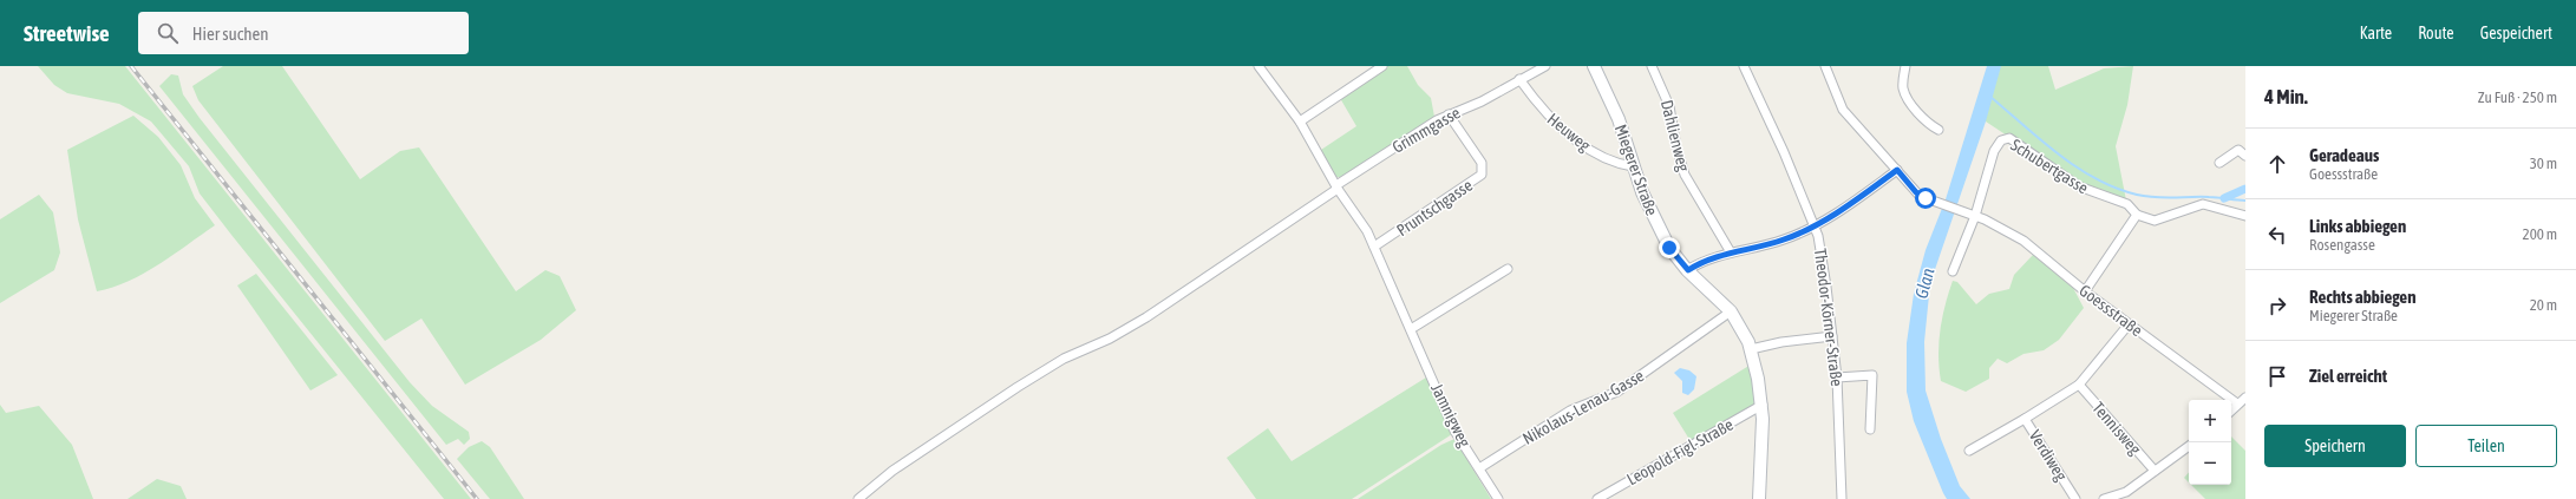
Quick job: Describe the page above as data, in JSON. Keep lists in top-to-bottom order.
{
  "streets": {
    "main road": ["Miegerer Straße"],
    "street": [
      "Grimmgasse",
      "Heuweg",
      "Dahlienweg",
      "Schubertgasse",
      "Pruntschgasse",
      "Goessstraße",
      "Theodor-Körner-Straße",
      "Nikolaus-Lenau-Gasse",
      "Jamnigweg",
      "Tennisweg",
      "Leopold-Figl-Straße",
      "Verdiweg"
    ]
  },
  "crossings": [
    ["Grimmgasse", "Heuweg"],
    ["Grimmgasse", "Pruntschgasse"],
    ["Grimmgasse", "Jamnigweg"],
    ["Heuweg", "Miegerer Straße"],
    ["Schubertgasse", "Goessstraße"],
    ["Miegerer Straße", "Nikolaus-Lenau-Gasse"],
    ["Miegerer Straße", "Leopold-Figl-Straße"],
    ["Pruntschgasse", "Jamnigweg"],
    ["Nikolaus-Lenau-Gasse", "Jamnigweg"]
  ],
  "water": ["Glan"],
  "page": {
    "header": "Streetwise",
    "search": "Hier suchen",
    "nav": ["Karte", "Route", "Gespeichert"],
    "heading": ["4 Min.", "Zu Fuß · 250 m"],
    "list": [
      ["Geradeaus", "Goessstraße", "30 m"],
      ["Links abbiegen", "Rosengasse", "200 m"],
      ["Rechts abbiegen", "Miegerer Straße", "20 m"],
      "Ziel erreicht"
    ],
    "map_buttons": ["+", "−"],
    "buttons": ["Speichern", "Teilen"]
  }
}
